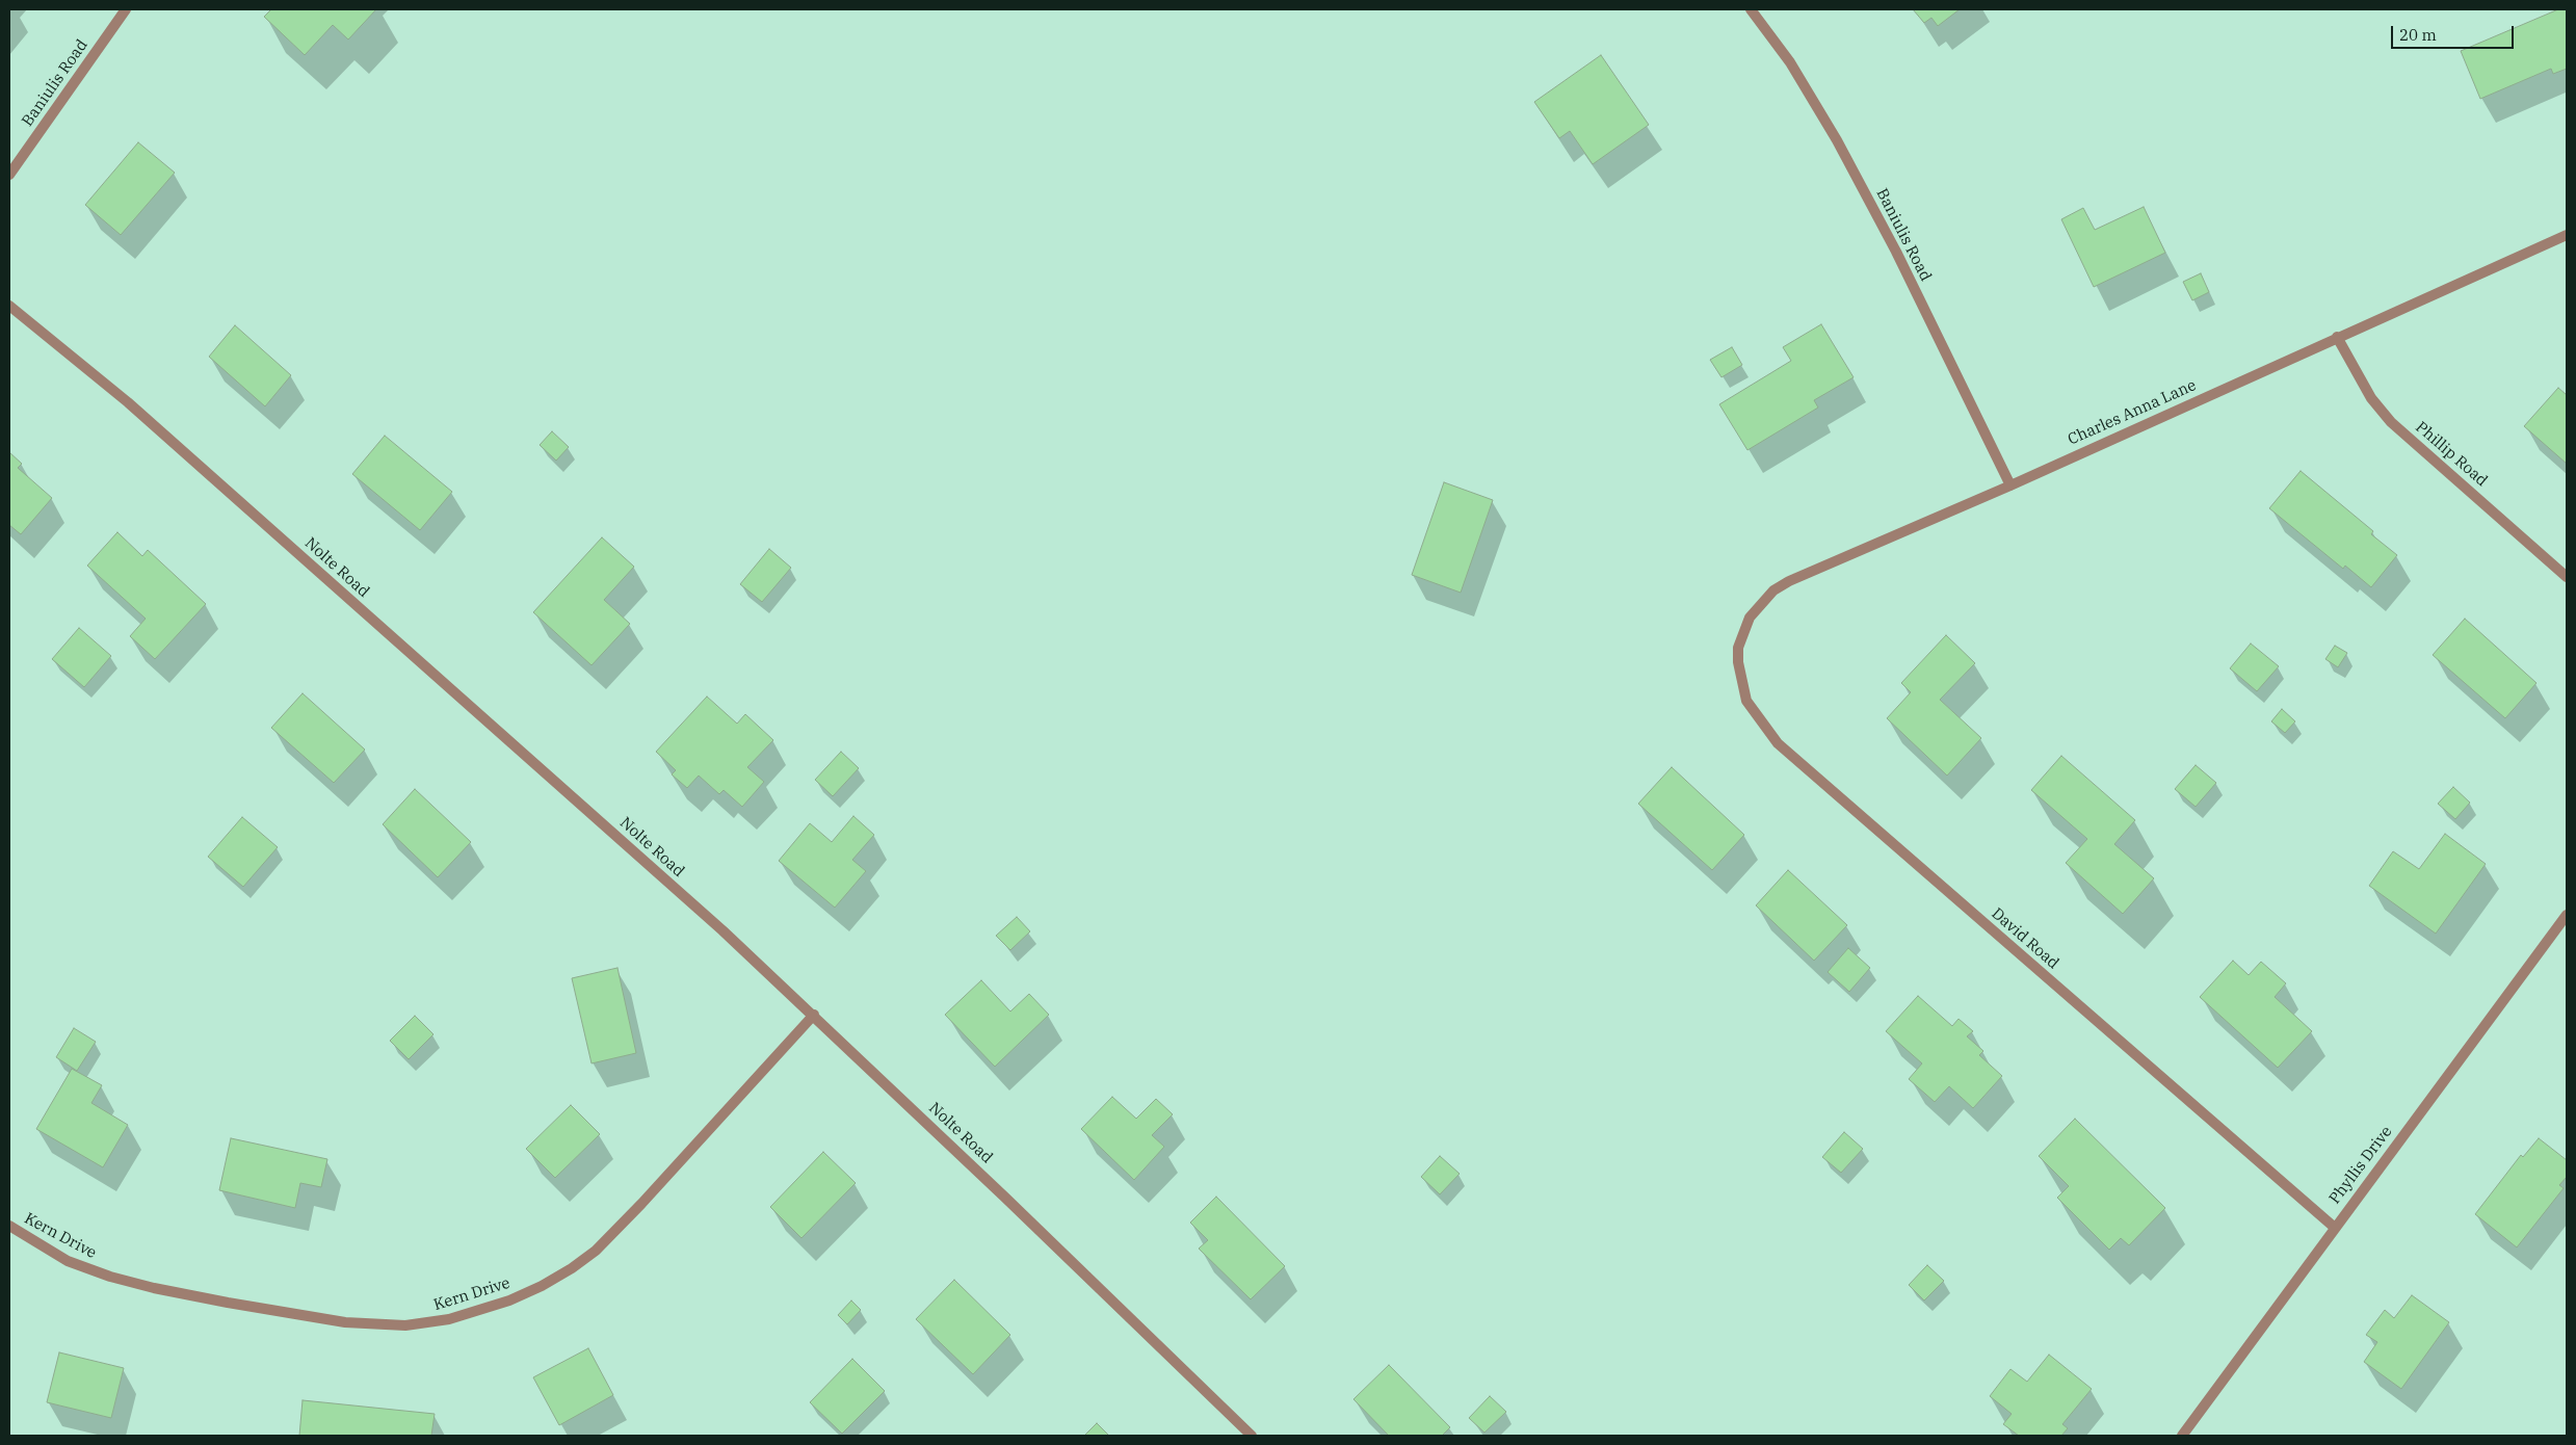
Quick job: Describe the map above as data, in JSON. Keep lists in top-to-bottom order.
{
  "streets": {
    "street": [
      "Baniulis Road",
      "Charles Anna Lane",
      "Phillip Road",
      "Nolte Road",
      "David Road",
      "Phyllis Drive",
      "Kern Drive"
    ]
  },
  "crossings": [
    ["Baniulis Road", "Charles Anna Lane"],
    ["Charles Anna Lane", "Phillip Road"],
    ["Charles Anna Lane", "David Road"],
    ["Nolte Road", "Kern Drive"],
    ["David Road", "Phyllis Drive"]
  ],
  "scale_bar": "20 m"
}
